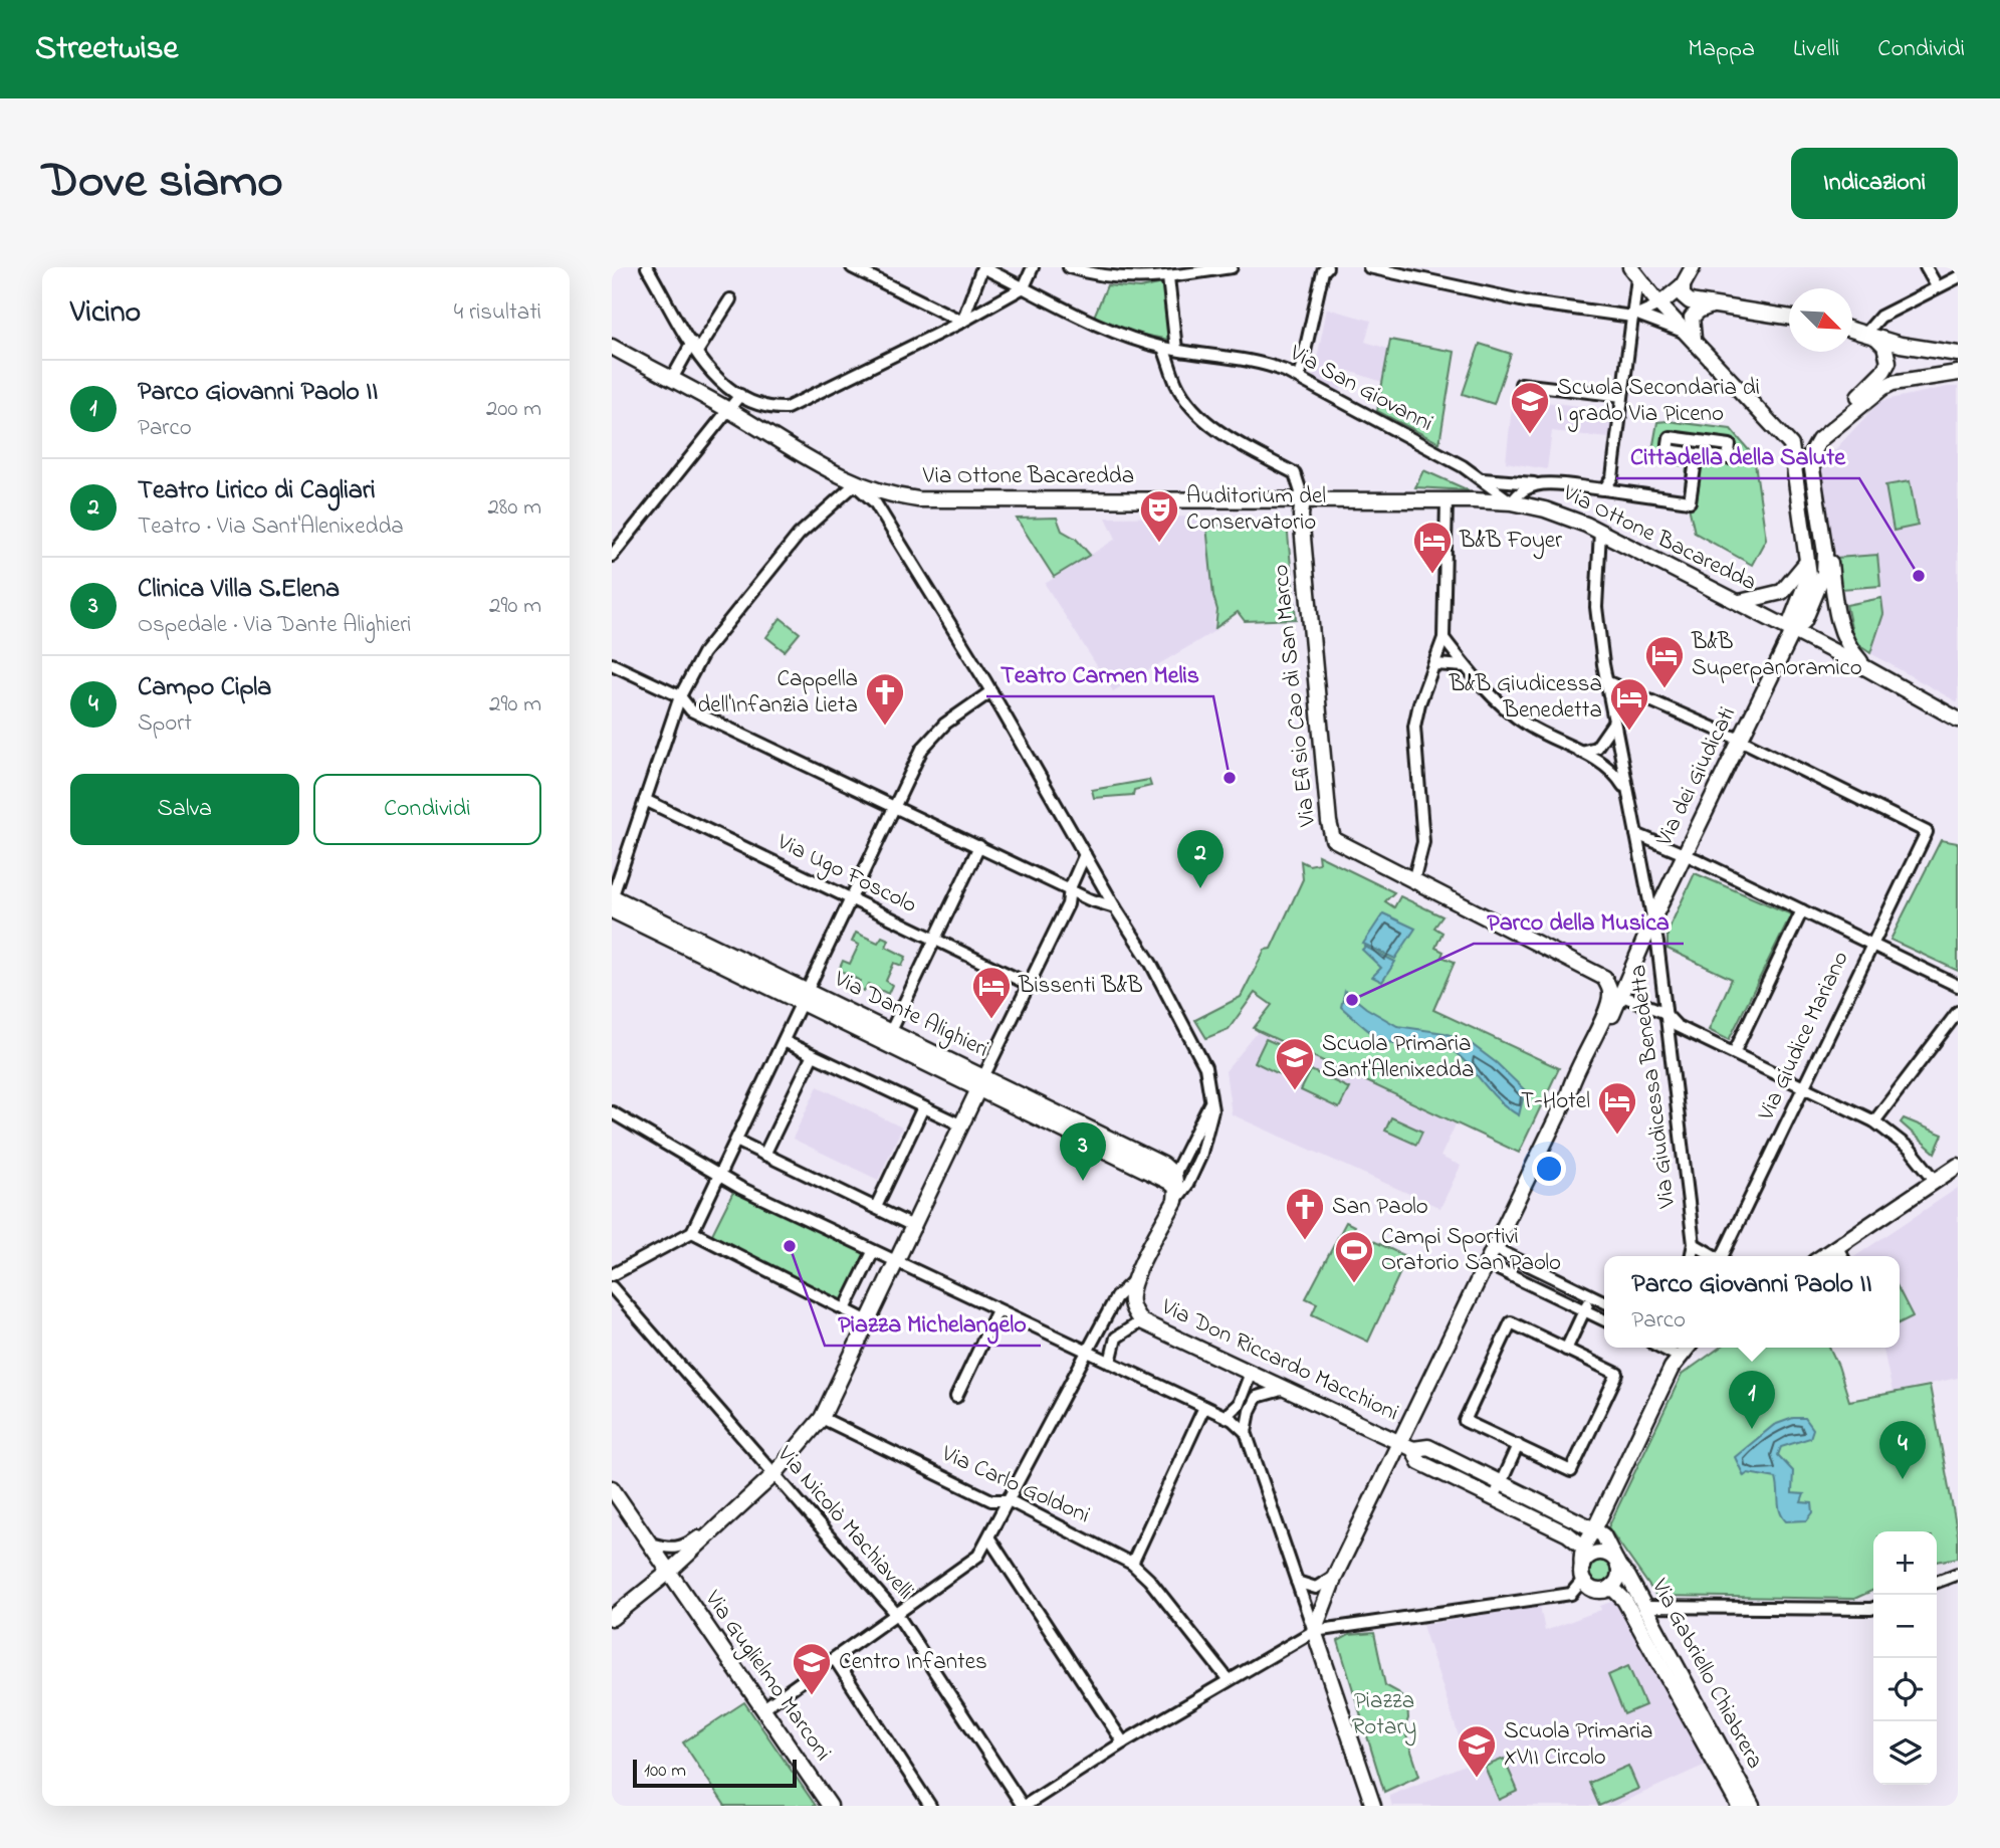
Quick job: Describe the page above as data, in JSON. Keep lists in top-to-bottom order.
{
  "streets": {
    "street": [
      "Via San Giovanni",
      "Via Ottone Bacaredda",
      "Via Efisio Cao di San Marco",
      "Via dei Giudicati",
      "Via Ugo Foscolo",
      "Via Dante Alighieri",
      "Via Giudice Mariano",
      "Via Giudicessa Benedetta",
      "Via Don Riccardo Macchioni",
      "Via Carlo Goldoni",
      "Via Nicolò Machiavelli",
      "Via Gabriello Chiabrera",
      "Via Guglielmo Marconi"
    ]
  },
  "crossings": [
    ["Via San Giovanni", "Via Ottone Bacaredda"],
    ["Via Ottone Bacaredda", "Via Efisio Cao di San Marco"],
    ["Via Ottone Bacaredda", "Via dei Giudicati"],
    ["Via Ottone Bacaredda", "Via Giudicessa Benedetta"],
    ["Via dei Giudicati", "Via Giudice Mariano"],
    ["Via dei Giudicati", "Via Giudicessa Benedetta"],
    ["Via dei Giudicati", "Via Don Riccardo Macchioni"]
  ],
  "parks": ["Piazza Rotary"],
  "places": {
    "school or university": [
      "Scuola Secondaria di I grado Via Piceno",
      "Scuola Primaria Sant'Alenixedda",
      "Centro Infantes",
      "Scuola Primaria XVII Circolo"
    ],
    "theatre": ["Auditorium del Conservatorio"],
    "hotel": [
      "B&B Foyer",
      "B&B Superpanoramico",
      "B&B Giudicessa Benedetta",
      "Bissenti B&B",
      "T-Hotel"
    ],
    "other": [
      "Cittadella della Salute",
      "Teatro Carmen Melis",
      "Parco della Musica",
      "Piazza Michelangelo"
    ],
    "church": ["Cappella dell'Infanzia Lieta", "San Paolo"],
    "sports": ["Campi Sportivi Oratorio San Paolo"]
  },
  "scale_bar": "100 m",
  "north": "bottom right",
  "page": {
    "header": "Streetwise",
    "nav": ["Mappa", "Livelli", "Condividi"],
    "title": "Dove siamo",
    "buttons": [
      "Indicazioni",
      ["Salva", "Condividi"]
    ],
    "heading": ["Vicino", "4 risultati"],
    "list": [
      {
        "mark": "1",
        "name": "Parco Giovanni Paolo II",
        "note": "Parco",
        "value": "200 m"
      },
      {
        "mark": "2",
        "name": "Teatro Lirico di Cagliari",
        "note": "Teatro · Via Sant'Alenixedda",
        "value": "280 m"
      },
      {
        "mark": "3",
        "name": "Clinica Villa S.Elena",
        "note": "Ospedale · Via Dante Alighieri",
        "value": "290 m"
      },
      {
        "mark": "4",
        "name": "Campo Cipla",
        "note": "Sport",
        "value": "290 m"
      }
    ],
    "pins": [
      "2",
      "3",
      "1",
      "4"
    ],
    "popup": ["Parco Giovanni Paolo II", "Parco"],
    "map_buttons": ["+", "−"],
    "scale": "100 m"
  }
}
